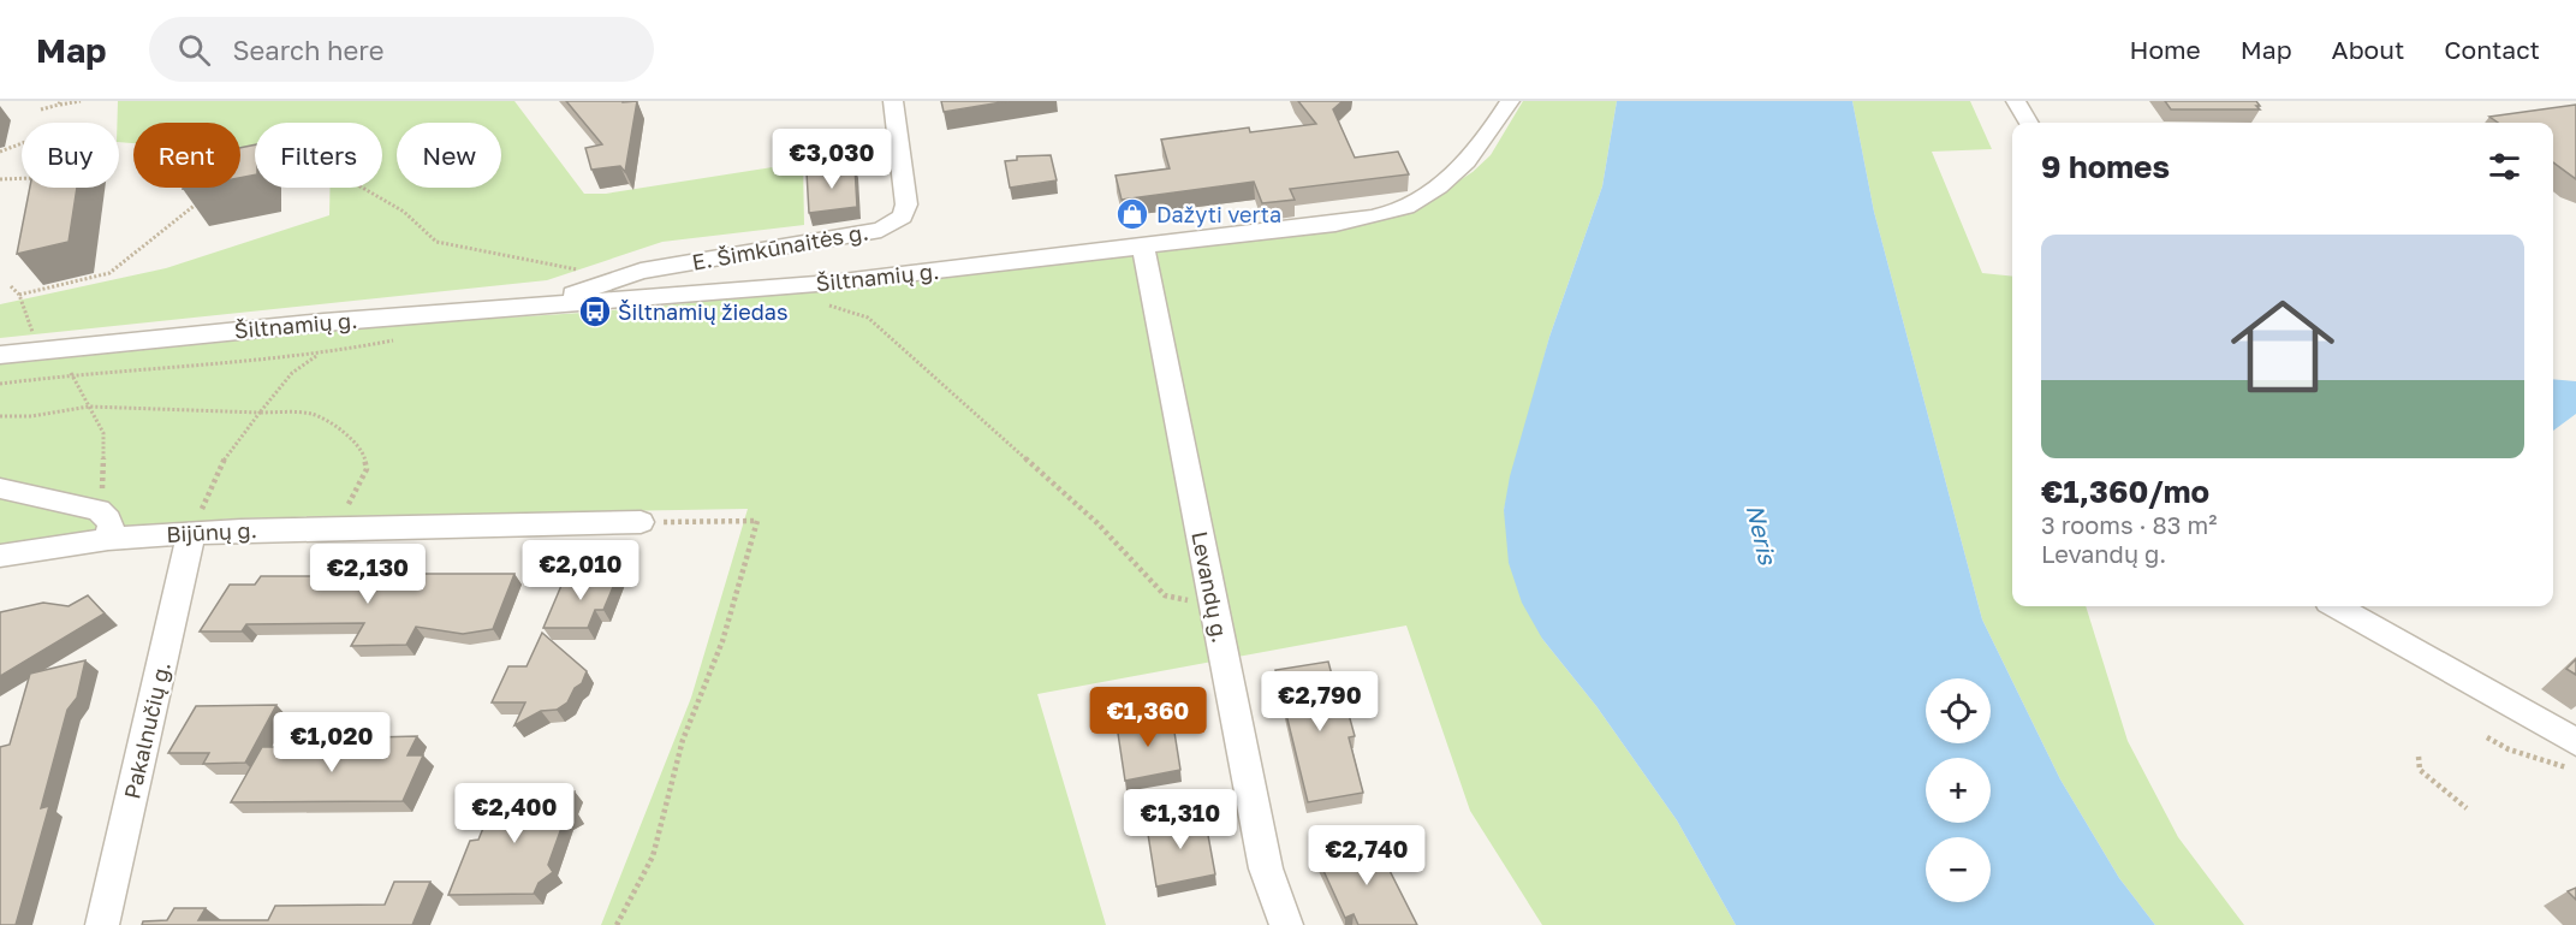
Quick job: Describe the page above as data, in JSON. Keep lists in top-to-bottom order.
{
  "streets": {
    "street": [
      "E. Šimkūnaitės g.",
      "Šiltnamių g.",
      "Bijūnų g.",
      "Levandų g.",
      "Pakalnučių g."
    ]
  },
  "crossings": [
    ["Šiltnamių g.", "Levandų g."],
    ["Bijūnų g.", "Pakalnučių g."]
  ],
  "water": ["Neris"],
  "places": {
    "shop": ["Dažyti verta"],
    "bus stop": ["Šiltnamių žiedas"]
  },
  "page": {
    "header": "Map",
    "search": "Search here",
    "nav": [
      "Home",
      "Map",
      "About",
      "Contact"
    ],
    "chip": [
      "Buy",
      "Rent",
      "Filters",
      "New"
    ],
    "heading": "9 homes",
    "price": [
      "€3,030",
      "€2,010",
      "€2,130",
      "€2,790",
      "€1,360",
      "€1,020",
      "€2,400",
      "€1,310",
      "€2,740"
    ],
    "list": [
      {
        "name": "€1,360/mo",
        "note": "3 rooms · 83 m² · Levandų g."
      }
    ],
    "map_buttons": ["+", "−"]
  }
}
